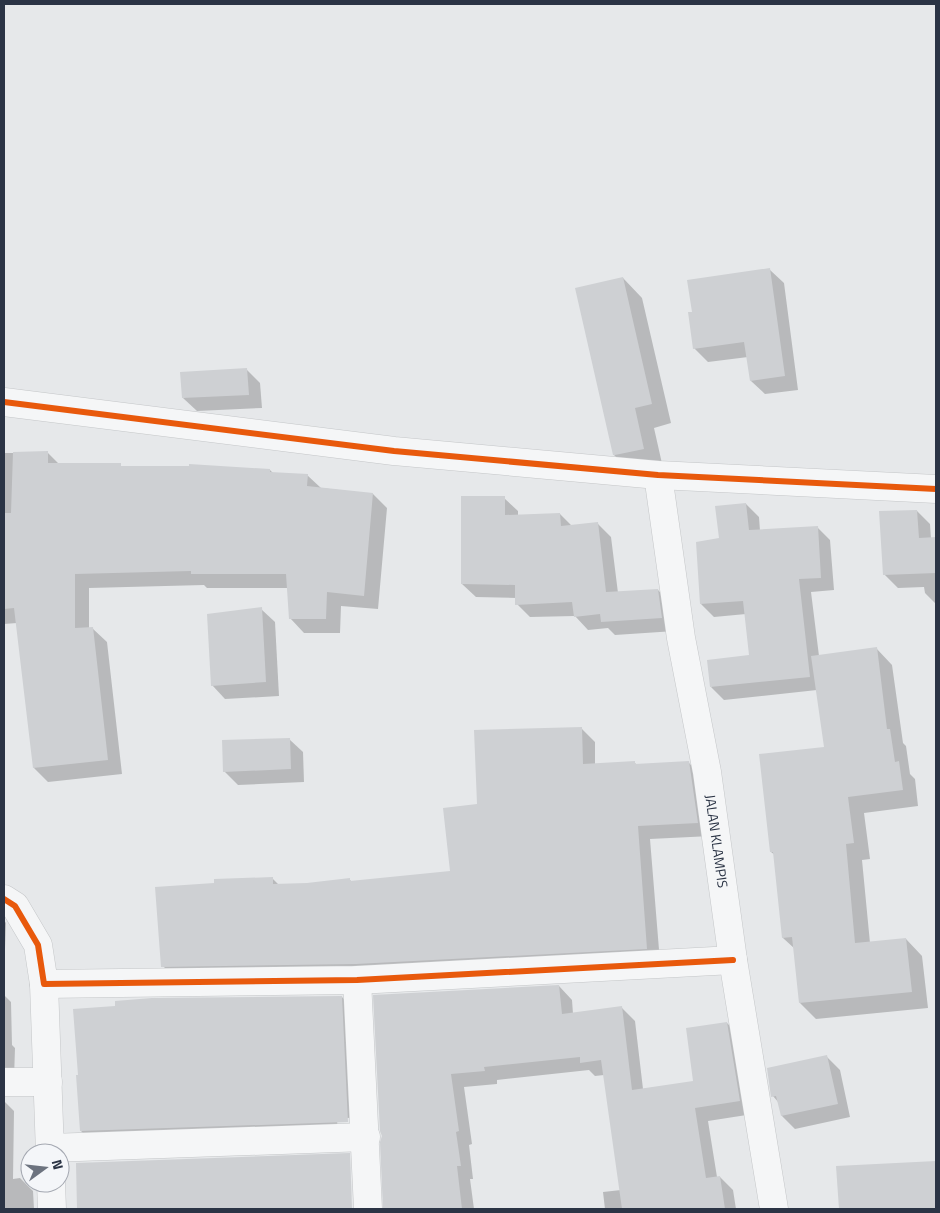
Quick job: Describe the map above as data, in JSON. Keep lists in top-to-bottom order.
{
  "streets": {
    "street": ["JALAN KLAMPIS"]
  },
  "north": "right"
}
